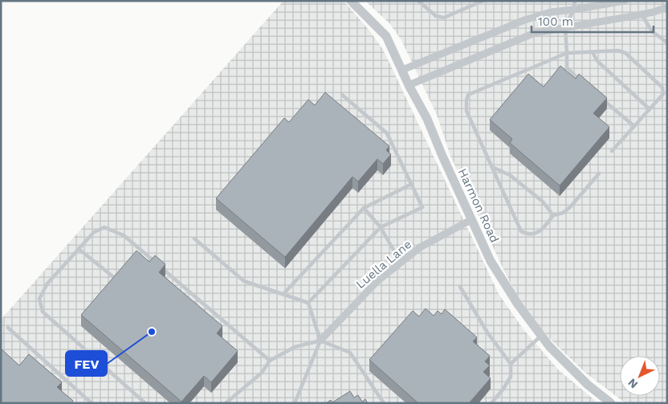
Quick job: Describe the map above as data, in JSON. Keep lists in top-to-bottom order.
{
  "streets": {
    "street": ["Harmon Road", "Luella Lane"]
  },
  "crossings": [
    ["Harmon Road", "Luella Lane"]
  ],
  "places": ["FEV"],
  "scale_bar": "100 m",
  "north": "bottom left"
}
